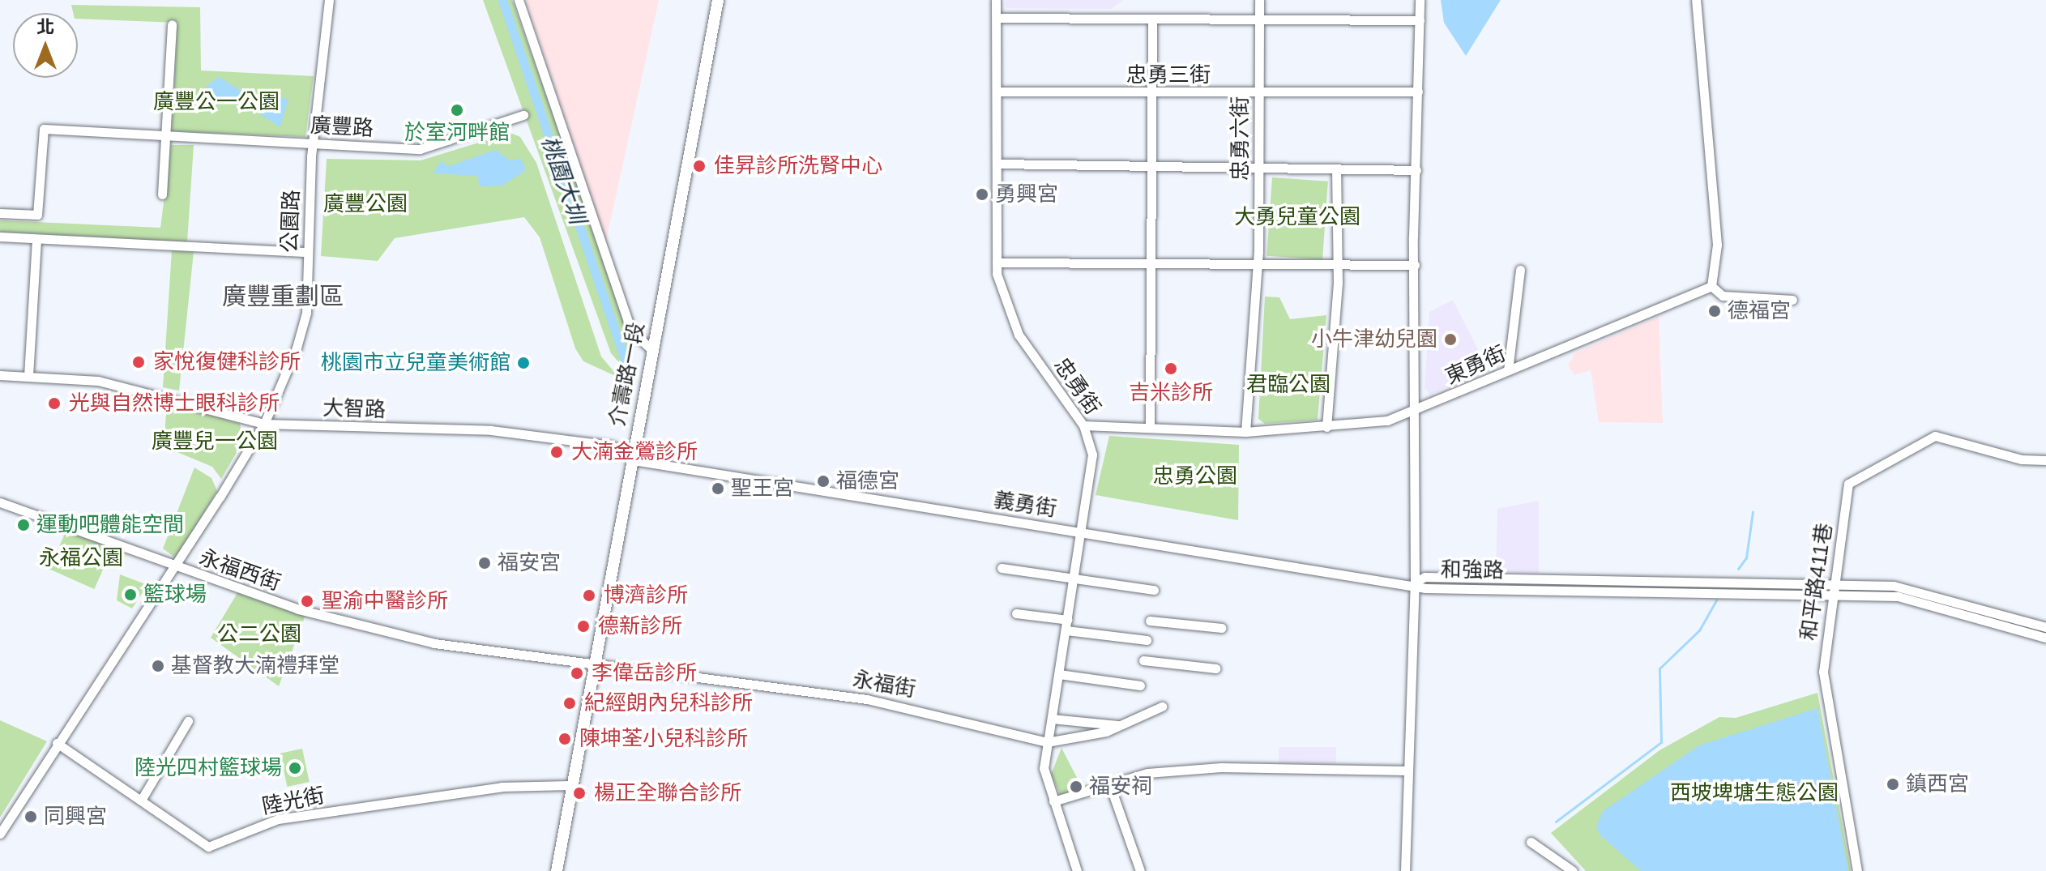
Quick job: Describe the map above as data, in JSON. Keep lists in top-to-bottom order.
{
  "streets": {
    "main road": ["介壽路一段"],
    "street": [
      "忠勇三街",
      "廣豐路",
      "忠勇六街",
      "公園路",
      "東勇街",
      "忠勇街",
      "大智路",
      "義勇街",
      "永福西街",
      "和強路",
      "和平路411巷",
      "永福街",
      "陸光街"
    ]
  },
  "crossings": [
    ["忠勇三街", "忠勇六街"],
    ["忠勇三街", "忠勇街"],
    ["廣豐路", "公園路"],
    ["忠勇六街", "東勇街"],
    ["公園路", "大智路"],
    ["公園路", "永福西街"],
    ["公園路", "陸光街"],
    ["東勇街", "忠勇街"],
    ["介壽路一段", "大智路"],
    ["介壽路一段", "義勇街"],
    ["介壽路一段", "永福西街"],
    ["介壽路一段", "永福街"],
    ["介壽路一段", "陸光街"],
    ["忠勇街", "義勇街"],
    ["忠勇街", "永福街"],
    ["大智路", "義勇街"],
    ["義勇街", "和強路"],
    ["永福西街", "永福街"],
    ["和強路", "和平路411巷"]
  ],
  "districts": ["廣豐重劃區"],
  "water": ["桃園大圳"],
  "parks": [
    "廣豐公一公園",
    "廣豐公園",
    "大勇兒童公園",
    "君臨公園",
    "廣豐兒一公園",
    "忠勇公園",
    "永福公園",
    "公二公園",
    "西坡埤塘生態公園"
  ],
  "places": [
    "於室河畔館",
    "佳昇診所洗腎中心",
    "勇興宮",
    "德福宮",
    "小牛津幼兒園",
    "家悅復健科診所",
    "桃園市立兒童美術館",
    "吉米診所",
    "光與自然博士眼科診所",
    "大湳金鶯診所",
    "福德宮",
    "聖王宮",
    "運動吧體能空間",
    "福安宮",
    "籃球場",
    "博濟診所",
    "聖渝中醫診所",
    "德新診所",
    "基督教大湳禮拜堂",
    "李偉岳診所",
    "紀經朗內兒科診所",
    "陳坤荃小兒科診所",
    "陸光四村籃球場",
    "鎮西宮",
    "福安祠",
    "楊正全聯合診所",
    "同興宮"
  ],
  "north": "top"
}
